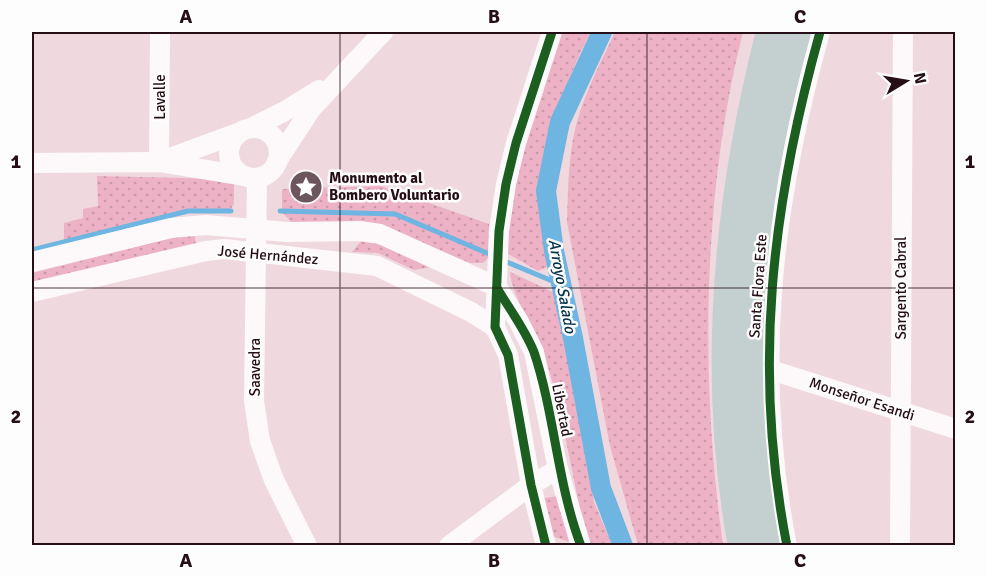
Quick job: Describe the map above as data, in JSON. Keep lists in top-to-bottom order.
{
  "streets": {
    "street": [
      "Lavalle",
      "José Hernández",
      "Santa Flora Este",
      "Sargento Cabral",
      "Saavedra",
      "Monseñor Esandi",
      "Libertad"
    ]
  },
  "crossings": [
    ["José Hernández", "Saavedra"],
    ["José Hernández", "Libertad"],
    ["Santa Flora Este", "Monseñor Esandi"],
    ["Sargento Cabral", "Monseñor Esandi"]
  ],
  "water": ["Arroyo Salado"],
  "places": {
    "place": ["Monumento al Bombero Voluntario"]
  },
  "north": "right",
  "grid": {
    "columns": ["A", "B", "C"],
    "rows": ["1", "2"]
  }
}
